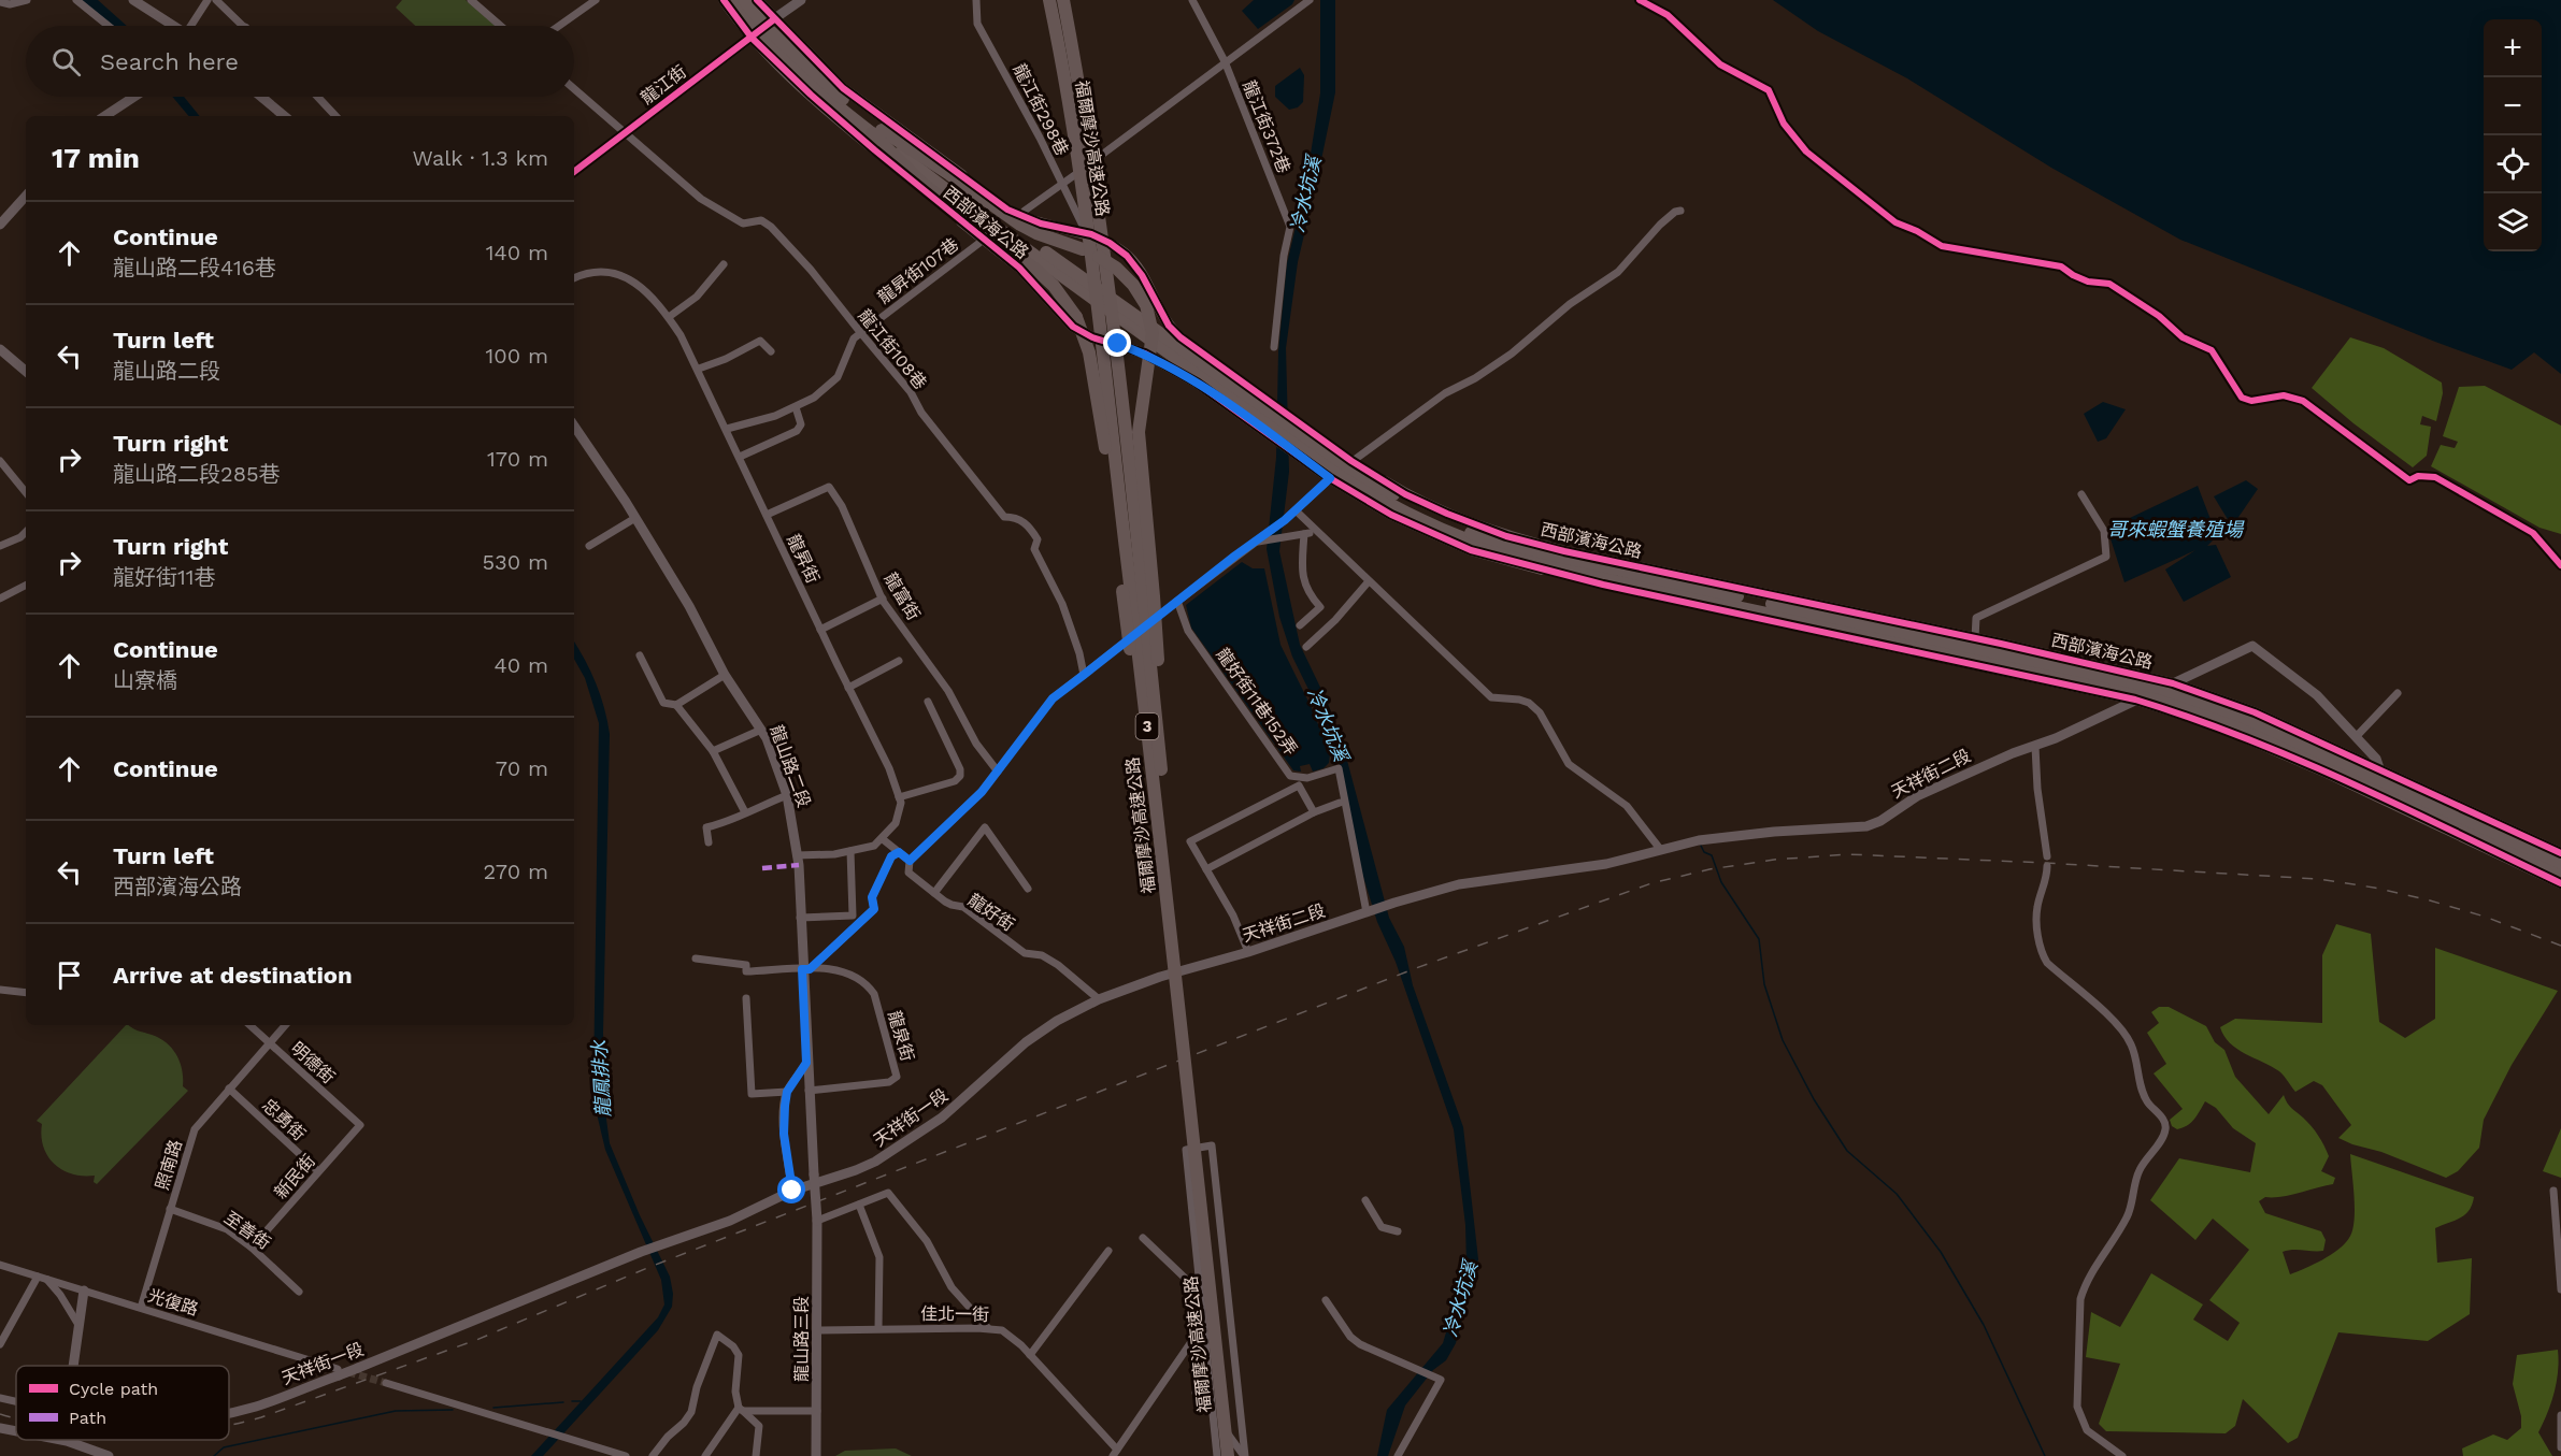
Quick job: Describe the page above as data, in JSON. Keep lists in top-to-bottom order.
{
  "streets": {
    "highway": ["福爾摩沙高速公路", "3"],
    "main road": ["西部濱海公路"],
    "street": [
      "龍江街",
      "龍江街298巷",
      "龍江街372巷",
      "龍昇街107巷",
      "龍江街108巷",
      "龍昇街",
      "龍富街",
      "龍好街11巷152弄",
      "龍山路二段",
      "天祥街二段",
      "龍好街",
      "龍泉街",
      "明德街",
      "天祥街一段",
      "忠勇街",
      "照南路",
      "新民街",
      "至善街",
      "光復路",
      "佳北一街",
      "龍山路三段"
    ]
  },
  "crossings": [
    ["龍江街", "西部濱海公路"],
    ["龍江街", "龍江街108巷"],
    ["龍江街298巷", "西部濱海公路"],
    ["西部濱海公路", "天祥街二段"],
    ["龍昇街107巷", "龍江街108巷"],
    ["龍昇街107巷", "龍昇街"],
    ["龍昇街", "龍富街"],
    ["龍好街11巷152弄", "天祥街二段"],
    ["龍山路二段", "龍泉街"],
    ["龍山路二段", "龍山路三段"],
    ["天祥街二段", "天祥街一段"],
    ["龍好街", "天祥街一段"],
    ["明德街", "照南路"],
    ["明德街", "新民街"],
    ["天祥街一段", "光復路"],
    ["忠勇街", "照南路"],
    ["忠勇街", "新民街"],
    ["照南路", "至善街"],
    ["照南路", "光復路"],
    ["新民街", "至善街"],
    ["佳北一街", "龍山路三段"]
  ],
  "water": ["冷水坑溪", "哥來蝦蟹養殖場", "龍鳳排水"],
  "legend": ["Cycle path", "Path"],
  "page": {
    "map_buttons": ["+", "−"],
    "search": "Search here",
    "heading": ["17 min", "Walk · 1.3 km"],
    "list": [
      ["Continue", "龍山路二段416巷", "140 m"],
      ["Turn left", "龍山路二段", "100 m"],
      ["Turn right", "龍山路二段285巷", "170 m"],
      ["Turn right", "龍好街11巷", "530 m"],
      ["Continue", "山寮橋", "40 m"],
      ["Continue", "70 m"],
      ["Turn left", "西部濱海公路", "270 m"],
      "Arrive at destination"
    ]
  }
}
